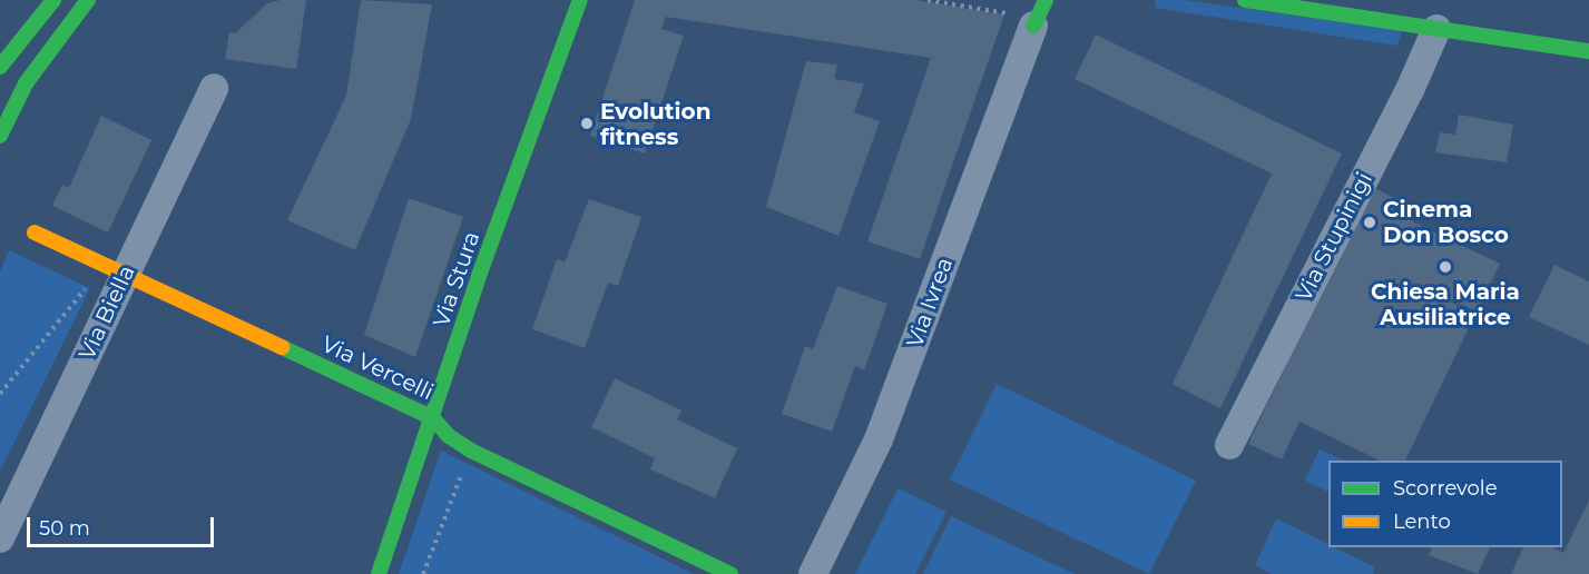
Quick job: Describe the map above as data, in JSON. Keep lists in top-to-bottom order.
{
  "streets": {
    "main road": ["Via Stura", "Via Vercelli"],
    "street": ["Via Stupinigi", "Via Ivrea", "Via Biella"]
  },
  "crossings": [
    ["Via Stura", "Via Vercelli"],
    ["Via Biella", "Via Vercelli"]
  ],
  "places": ["Evolution fitness", "Cinema Don Bosco", "Chiesa Maria Ausiliatrice"],
  "legend": ["Scorrevole", "Lento"],
  "scale_bar": "50 m"
}
